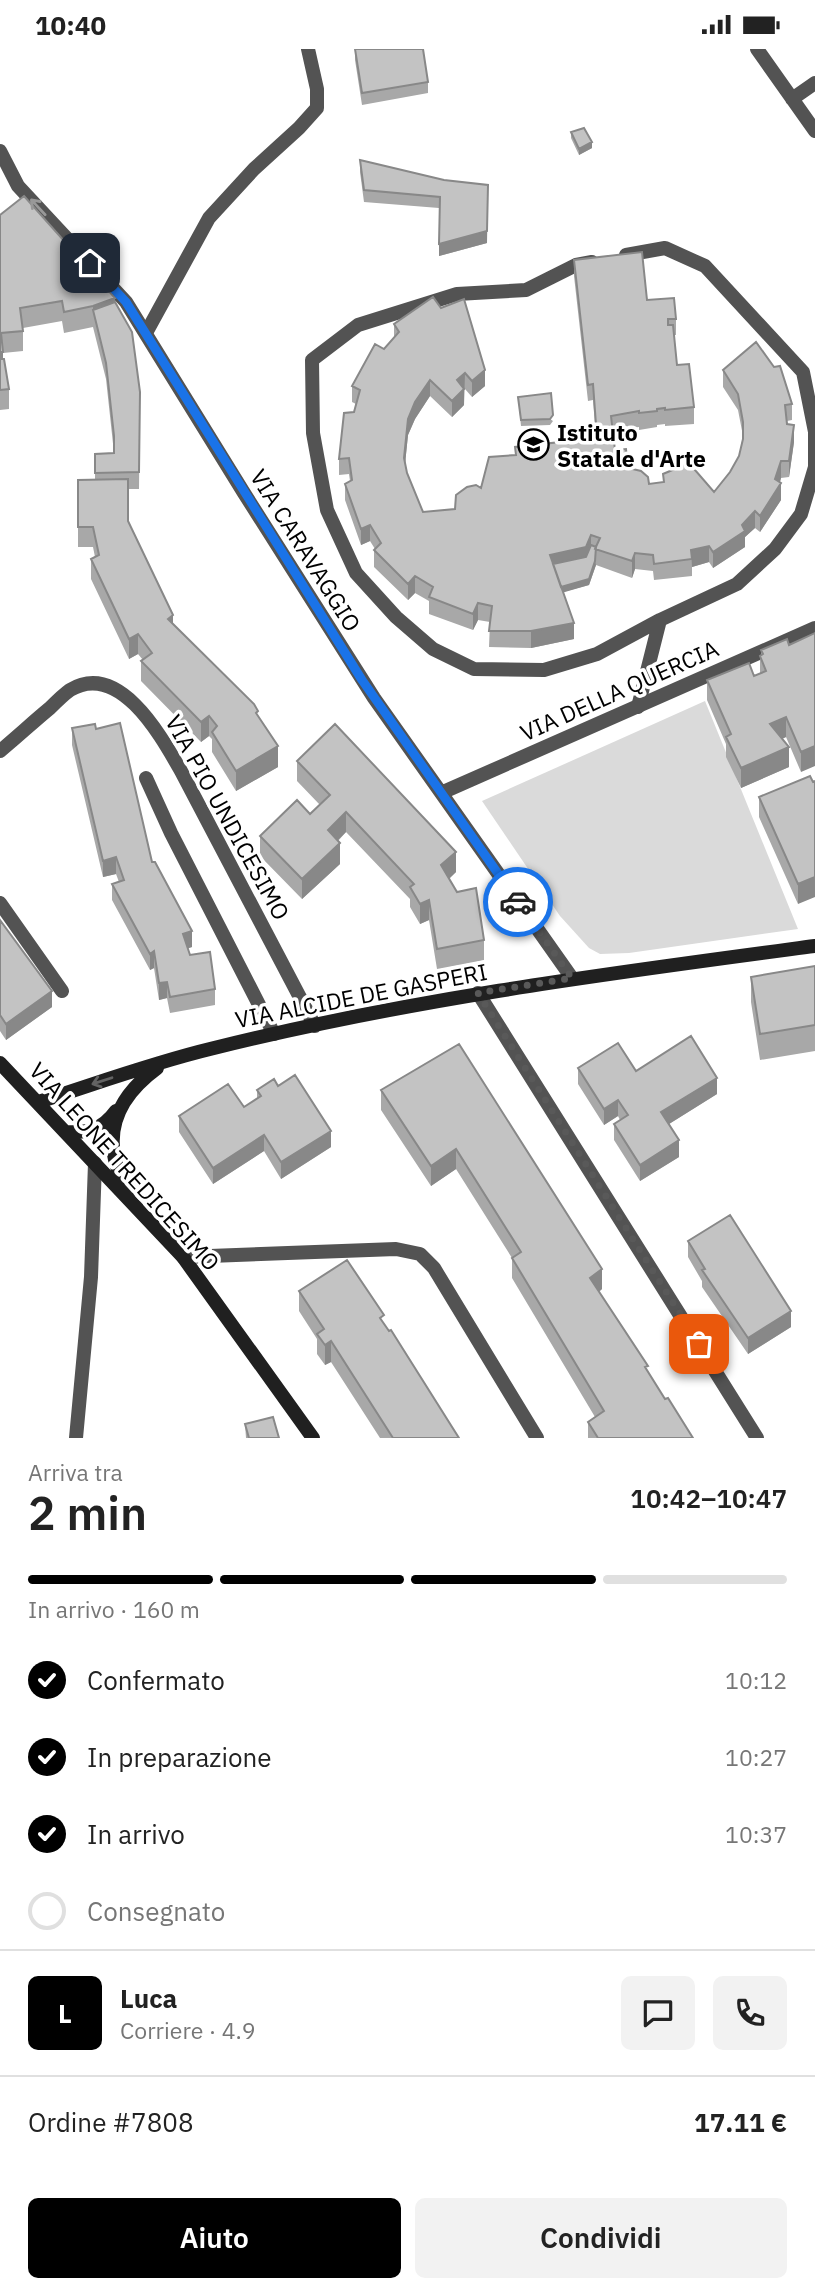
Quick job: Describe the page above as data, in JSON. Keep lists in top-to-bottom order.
{
  "streets": {
    "street": [
      "VIA CARAVAGGIO",
      "VIA DELLA QUERCIA",
      "VIA PIO UNDICESIMO",
      "VIA ALCIDE DE GASPERI",
      "VIA LEONE TREDICESIMO"
    ]
  },
  "crossings": [
    ["VIA CARAVAGGIO", "VIA DELLA QUERCIA"],
    ["VIA CARAVAGGIO", "VIA ALCIDE DE GASPERI"],
    ["VIA PIO UNDICESIMO", "VIA ALCIDE DE GASPERI"],
    ["VIA ALCIDE DE GASPERI", "VIA LEONE TREDICESIMO"]
  ],
  "places": {
    "school or university": ["Istituto Statale d'Arte"]
  },
  "page": {
    "status": "10:40",
    "heading": ["2 min", "Arriva tra", "10:42–10:47"],
    "panel": [
      "Luca",
      "Corriere · 4.9",
      "Ordine #7808",
      "17.11 €"
    ],
    "bar": "In arrivo · 160 m",
    "list": [
      ["Confermato", "10:12"],
      ["In preparazione", "10:27"],
      ["In arrivo", "10:37"],
      "Consegnato"
    ],
    "round": "L",
    "buttons": ["Aiuto", "Condividi"]
  }
}
